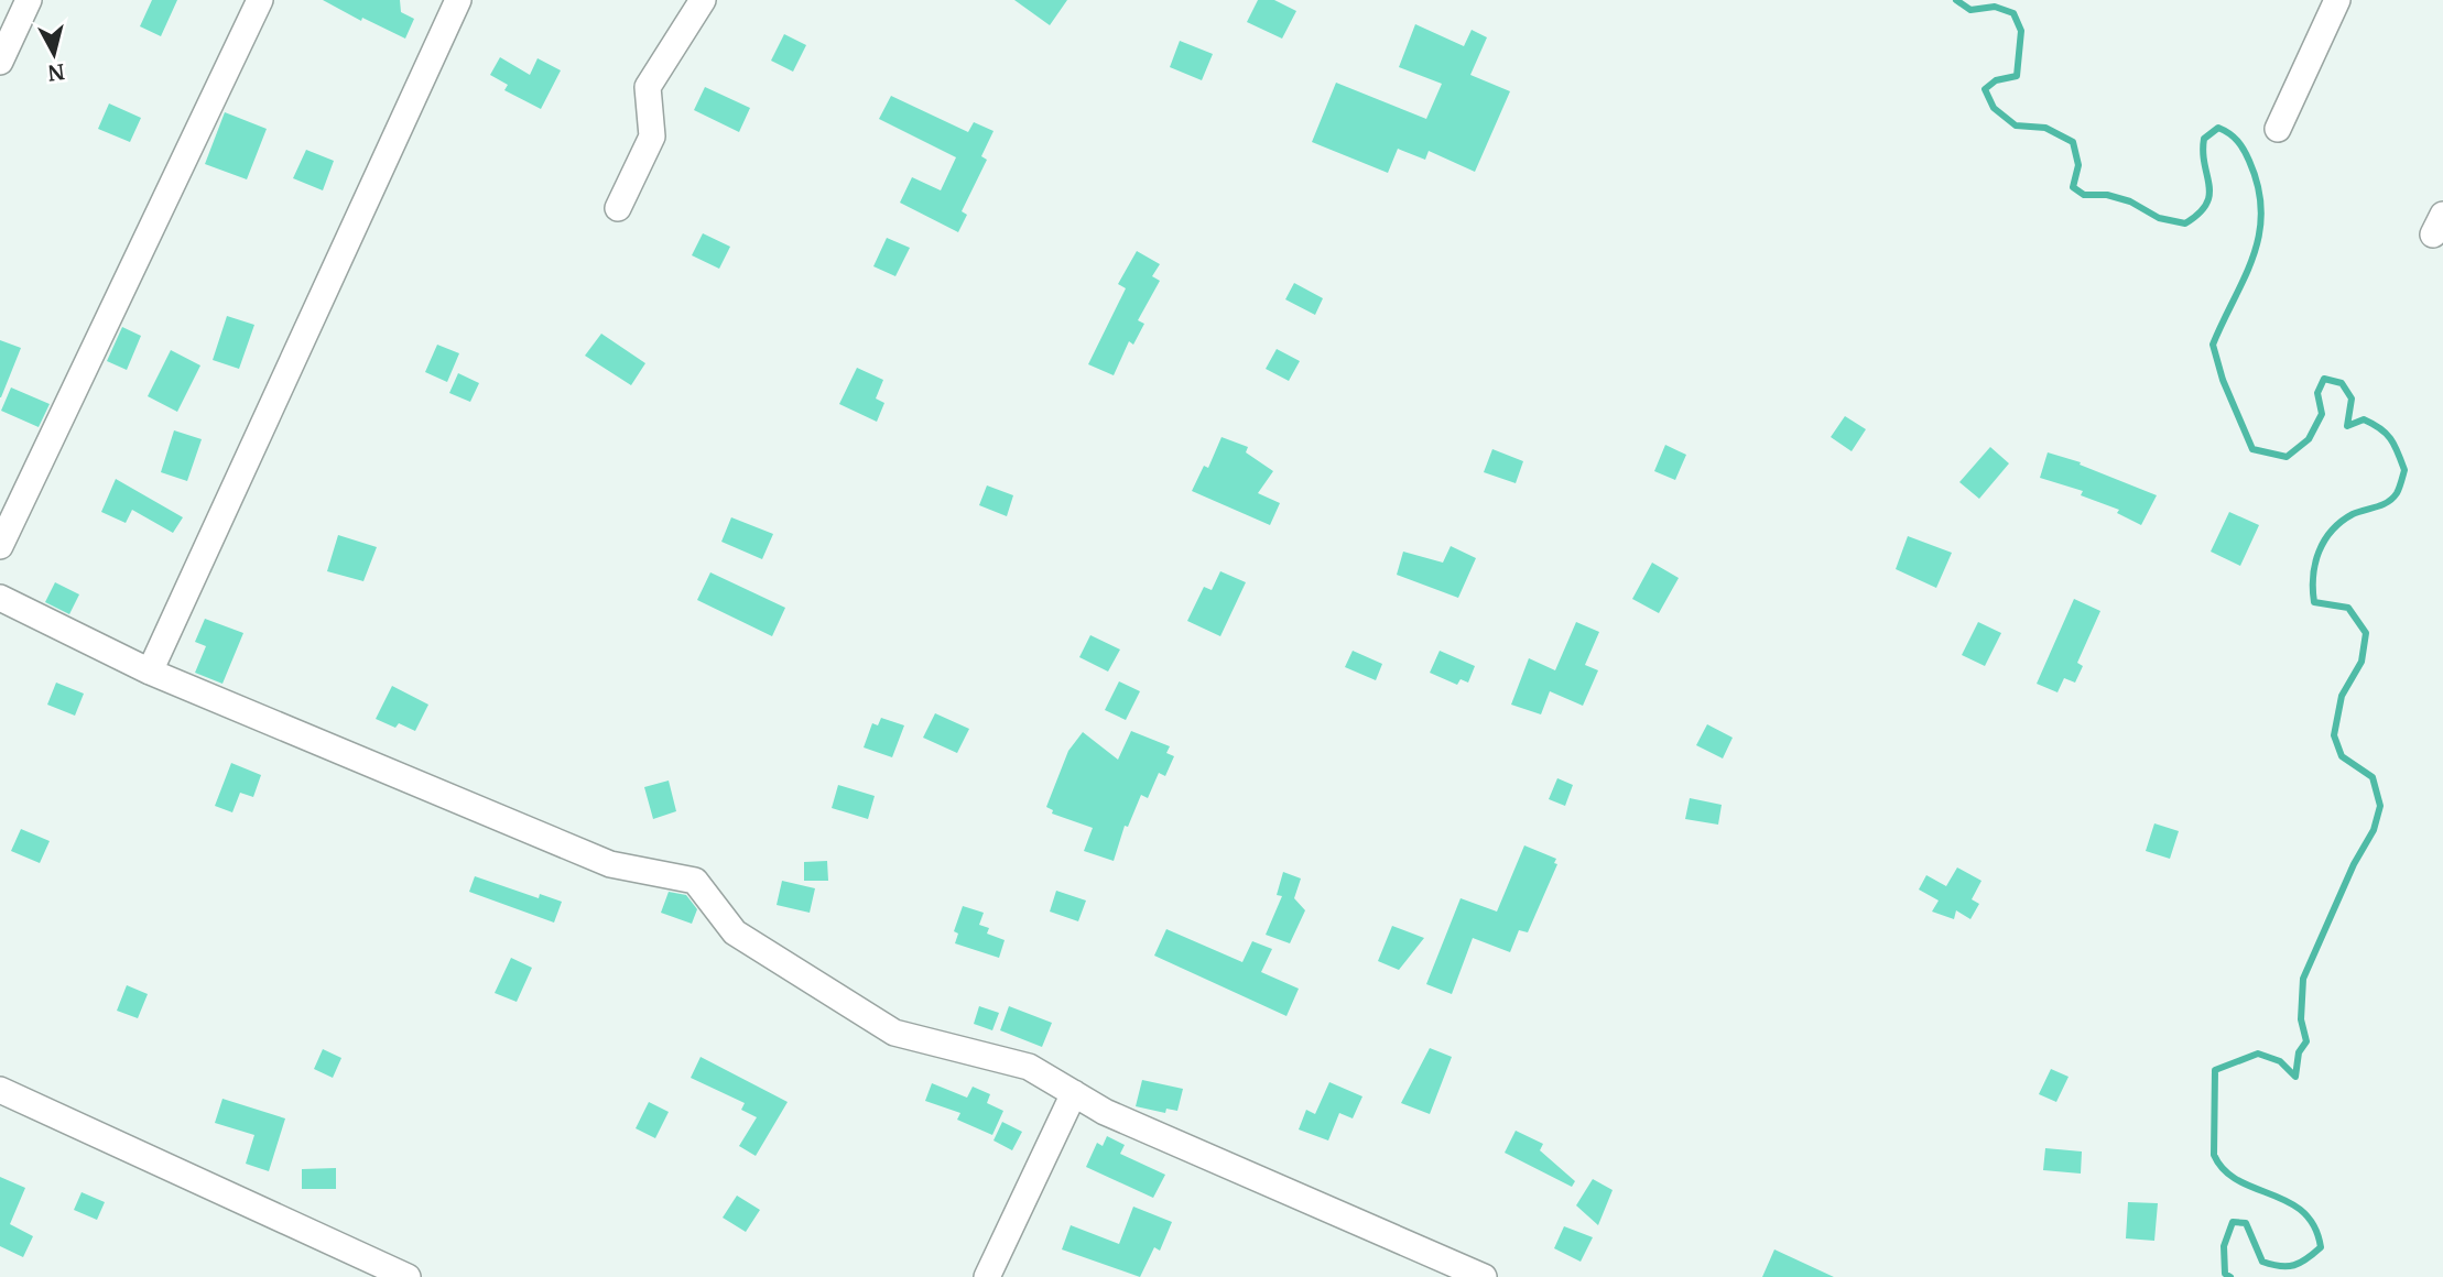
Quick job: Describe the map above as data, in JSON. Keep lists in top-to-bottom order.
{
  "north": "bottom"
}
